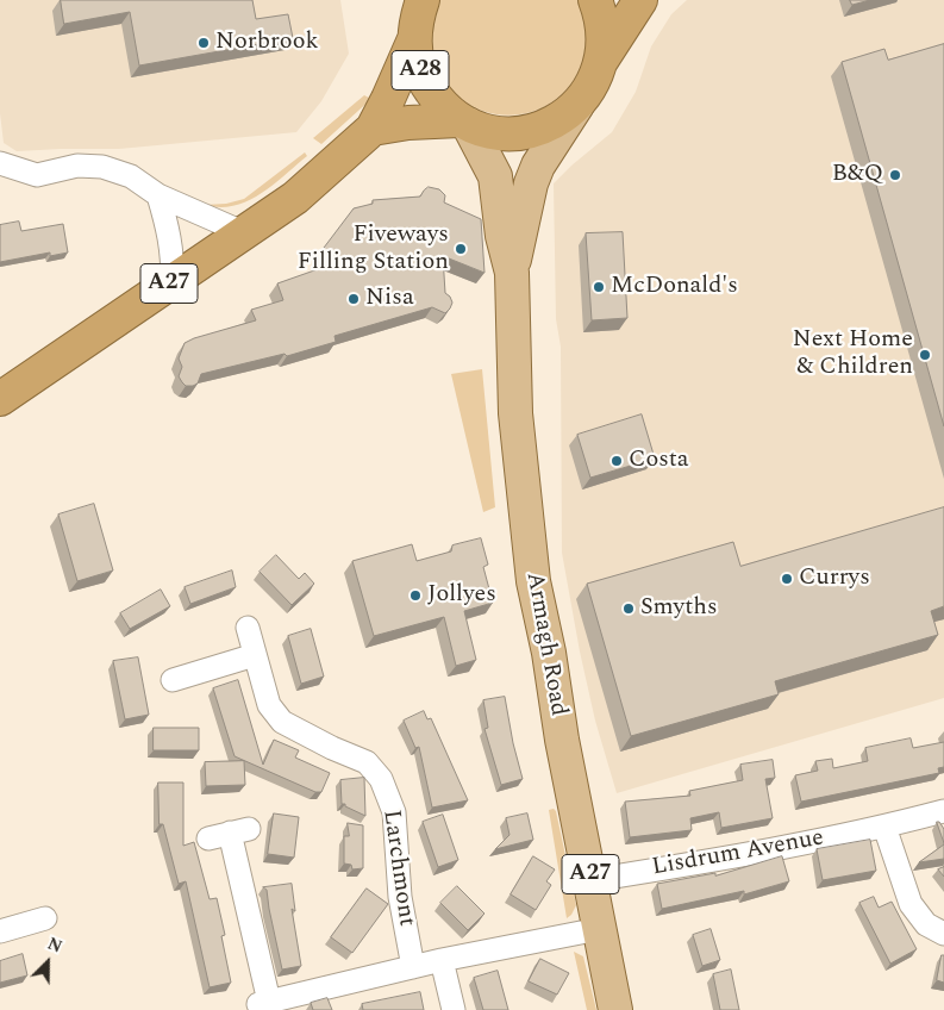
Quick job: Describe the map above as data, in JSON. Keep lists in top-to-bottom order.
{
  "streets": {
    "highway": ["A28", "A27"],
    "main road": ["Armagh Road"],
    "street": ["Lisdrum Avenue", "Larchmont"]
  },
  "crossings": [
    ["A28", "A27"],
    ["A28", "Armagh Road"],
    ["Armagh Road", "Lisdrum Avenue"]
  ],
  "places": [
    "Norbrook",
    "B&Q",
    "Fiveways Filling Station",
    "McDonald's",
    "Nisa",
    "Next Home & Children",
    "Costa",
    "Currys",
    "Jollyes",
    "Smyths"
  ],
  "north": "top right"
}
